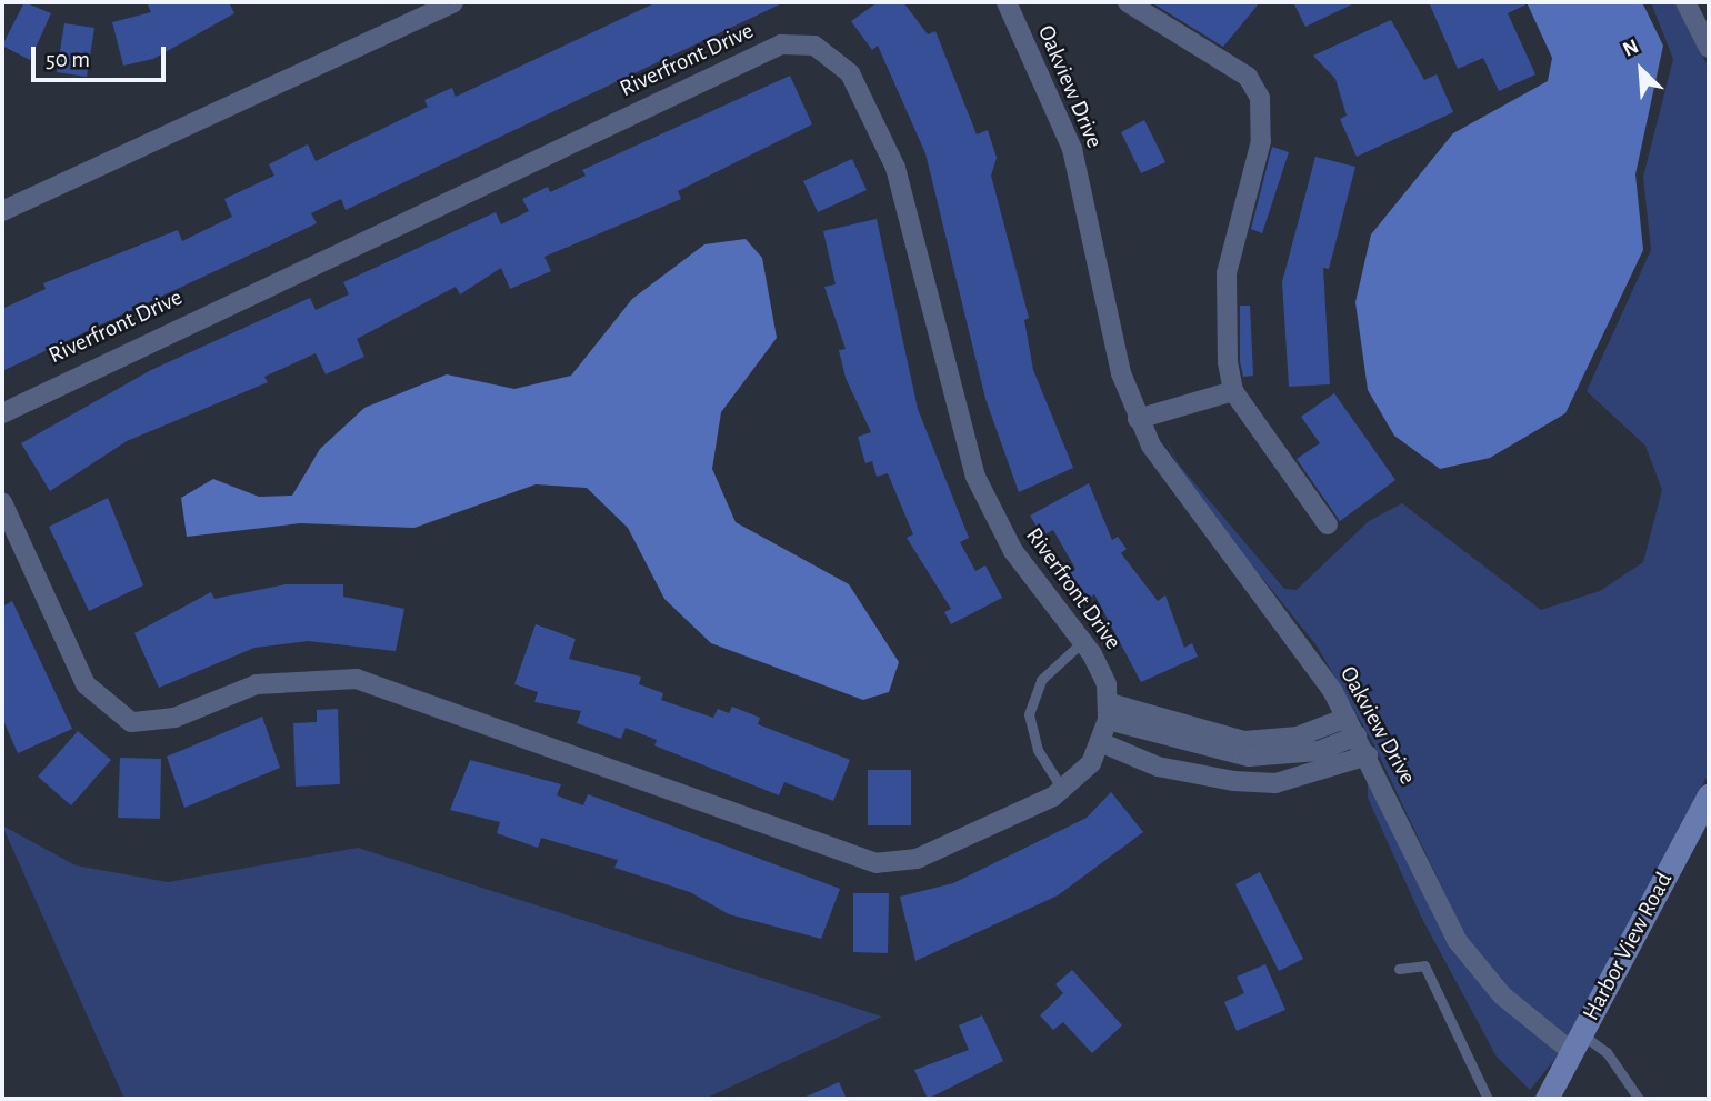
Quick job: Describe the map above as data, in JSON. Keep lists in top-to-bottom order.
{
  "streets": {
    "main road": ["Harbor View Road"],
    "street": ["Riverfront Drive", "Oakview Drive"]
  },
  "crossings": [
    ["Oakview Drive", "Harbor View Road"]
  ],
  "scale_bar": "50 m",
  "north": "top left"
}
